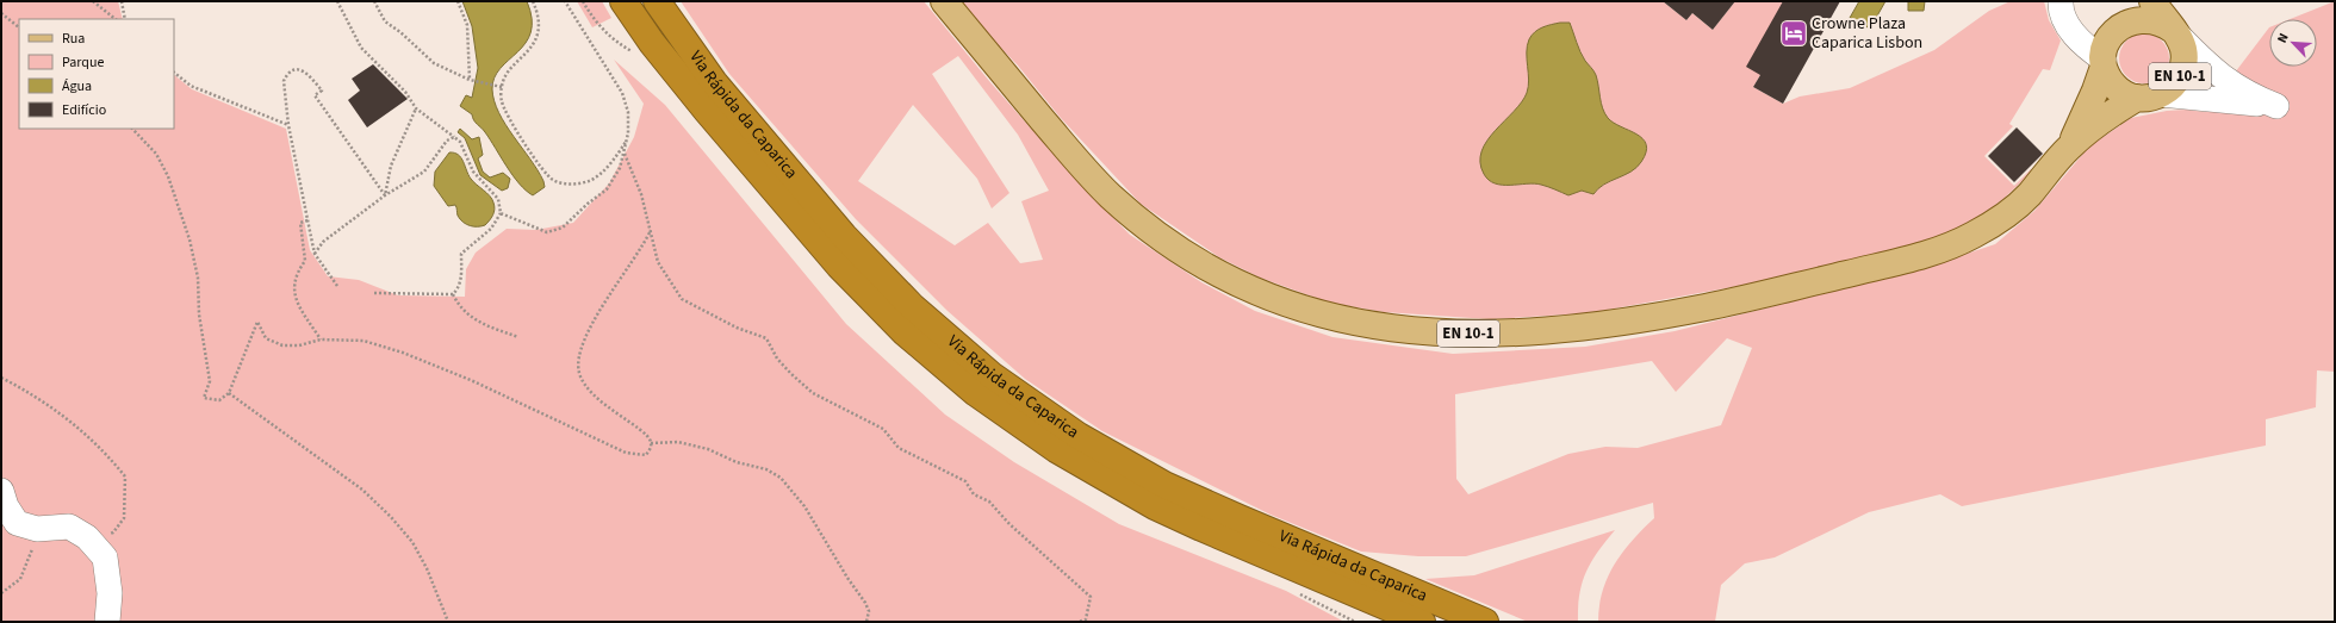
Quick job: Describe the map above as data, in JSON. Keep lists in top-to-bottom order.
{
  "streets": {
    "highway": ["Via Rápida da Caparica"],
    "main road": ["EN 10-1"]
  },
  "places": {
    "hotel": ["Crowne Plaza Caparica Lisbon"]
  },
  "legend": [
    "Rua",
    "Parque",
    "Água",
    "Edifício"
  ],
  "north": "top left"
}
